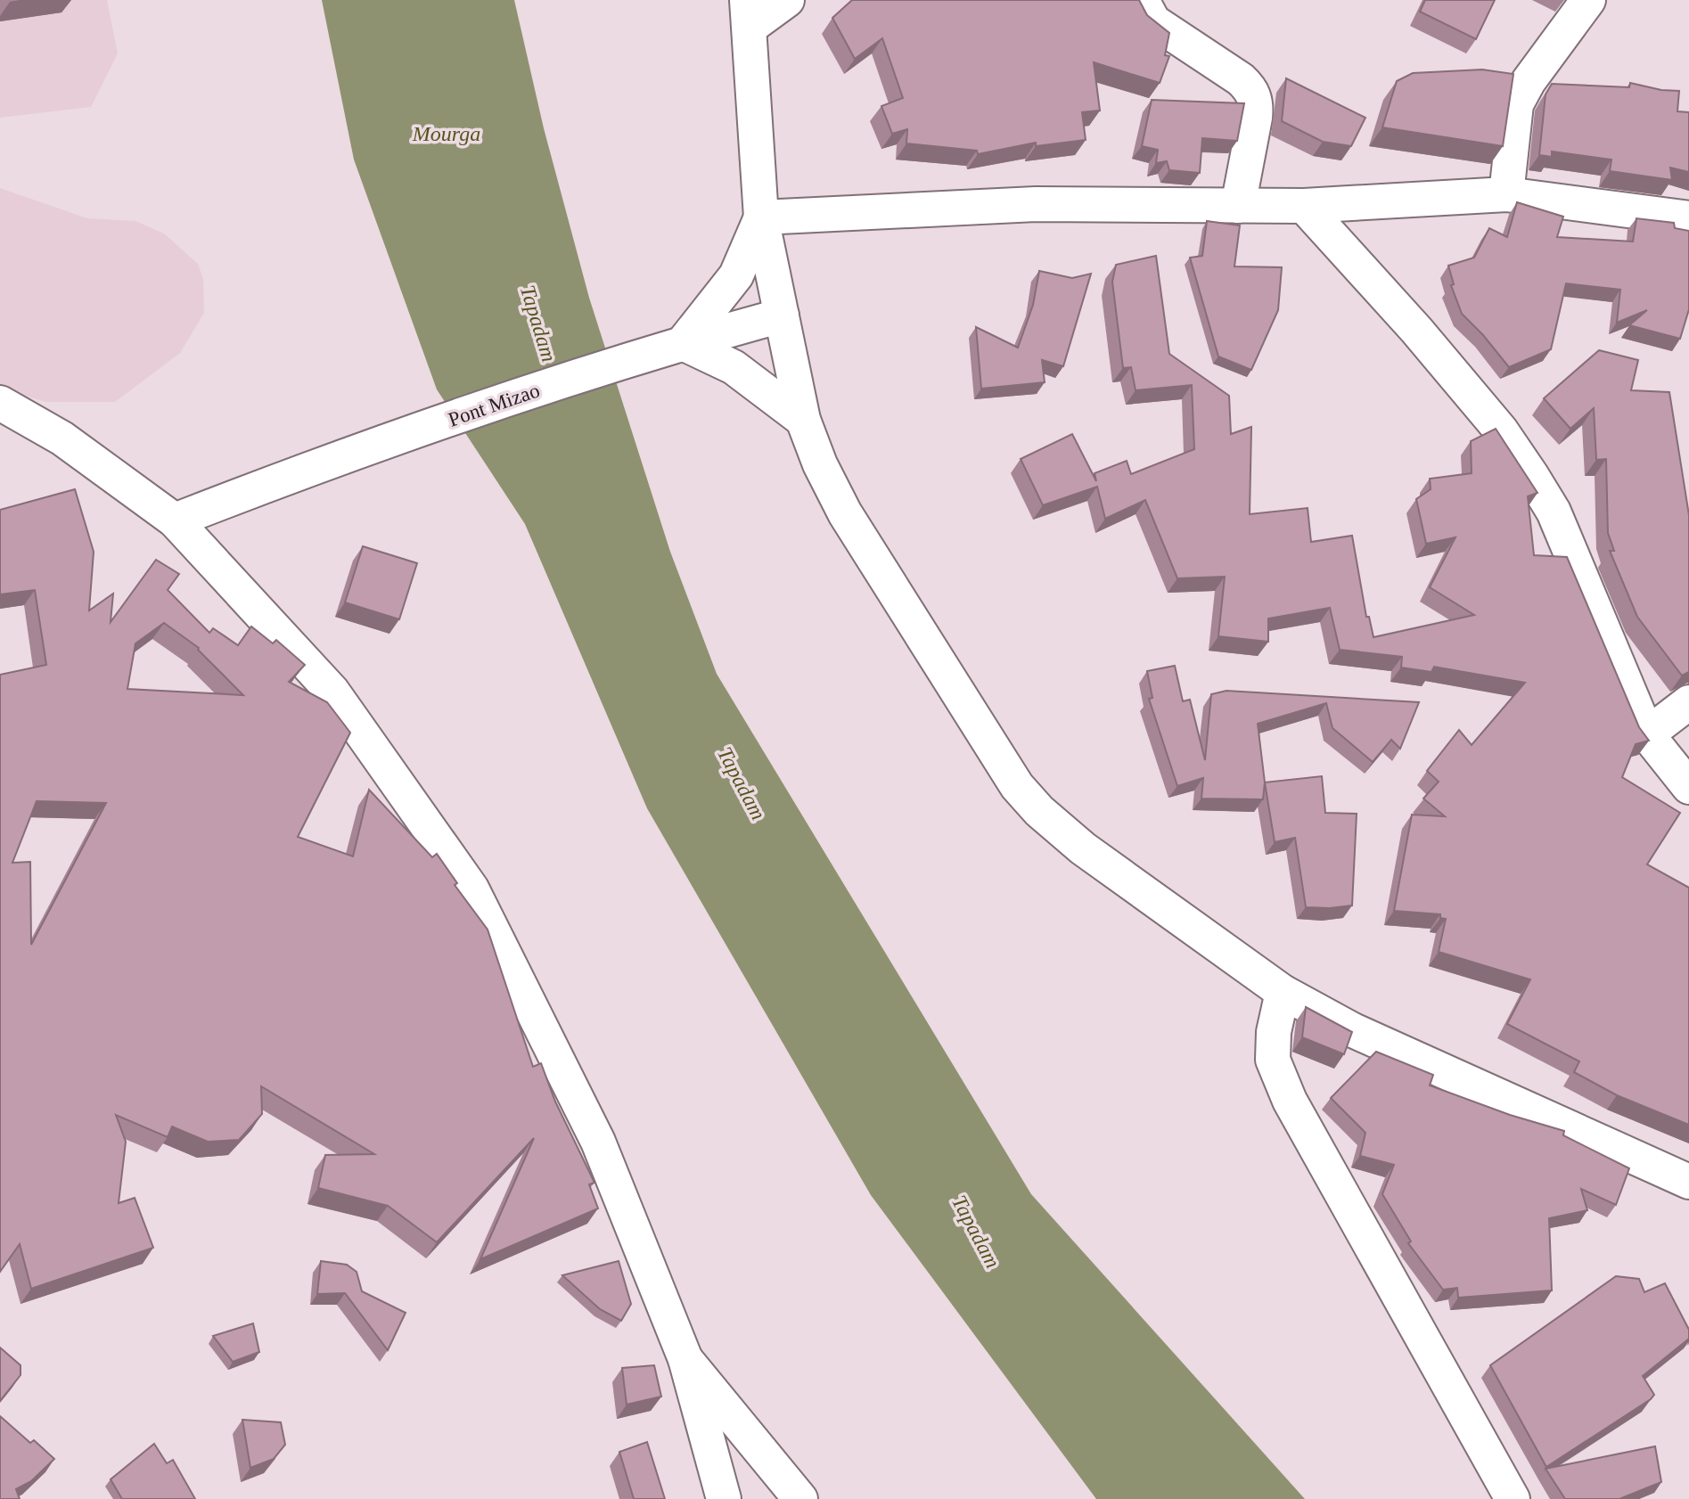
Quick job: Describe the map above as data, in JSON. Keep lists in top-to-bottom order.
{
  "streets": {
    "street": ["Pont Mizao"]
  },
  "water": ["Mourga", "Tapadam"]
}
